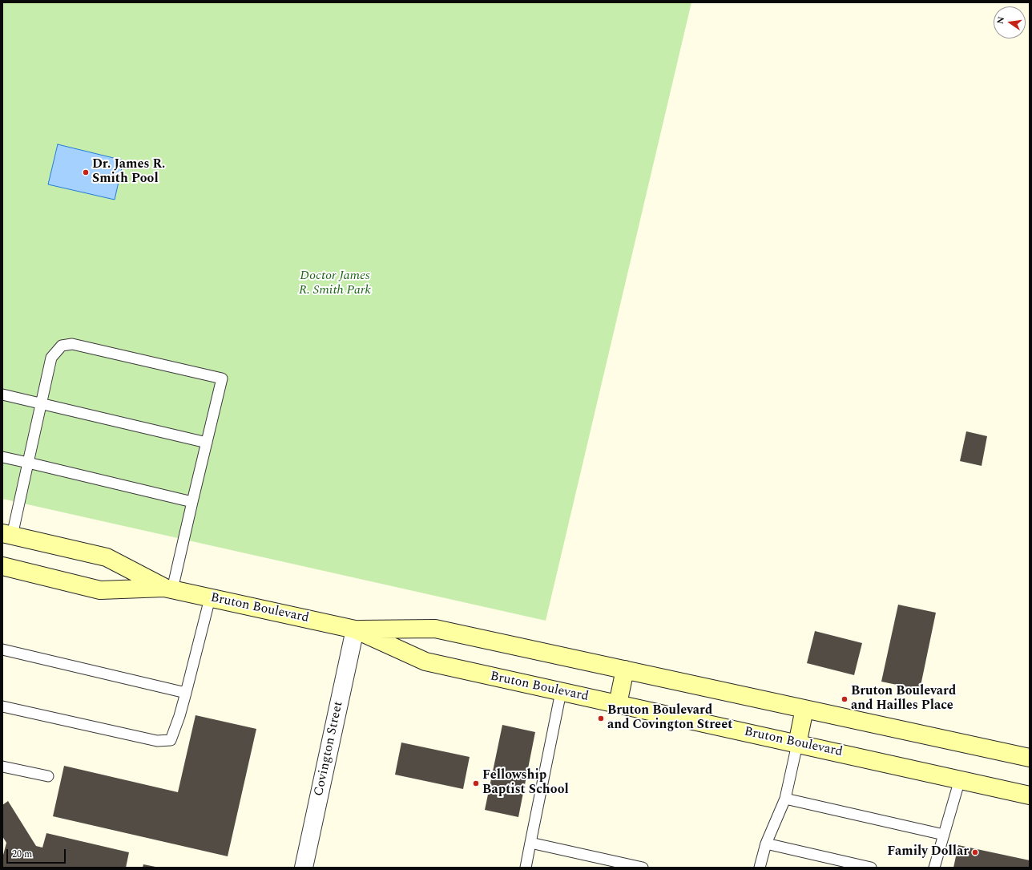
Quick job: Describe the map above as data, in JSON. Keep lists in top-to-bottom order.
{
  "streets": {
    "street": ["Bruton Boulevard", "Covington Street"]
  },
  "crossings": [
    ["Bruton Boulevard", "Covington Street"]
  ],
  "parks": ["Doctor James R. Smith Park"],
  "places": [
    "Dr. James R. Smith Pool",
    "Bruton Boulevard and Hailles Place",
    "Bruton Boulevard and Covington Street",
    "Fellowship Baptist School",
    "Family Dollar"
  ],
  "scale_bar": "20 m",
  "north": "left"
}
